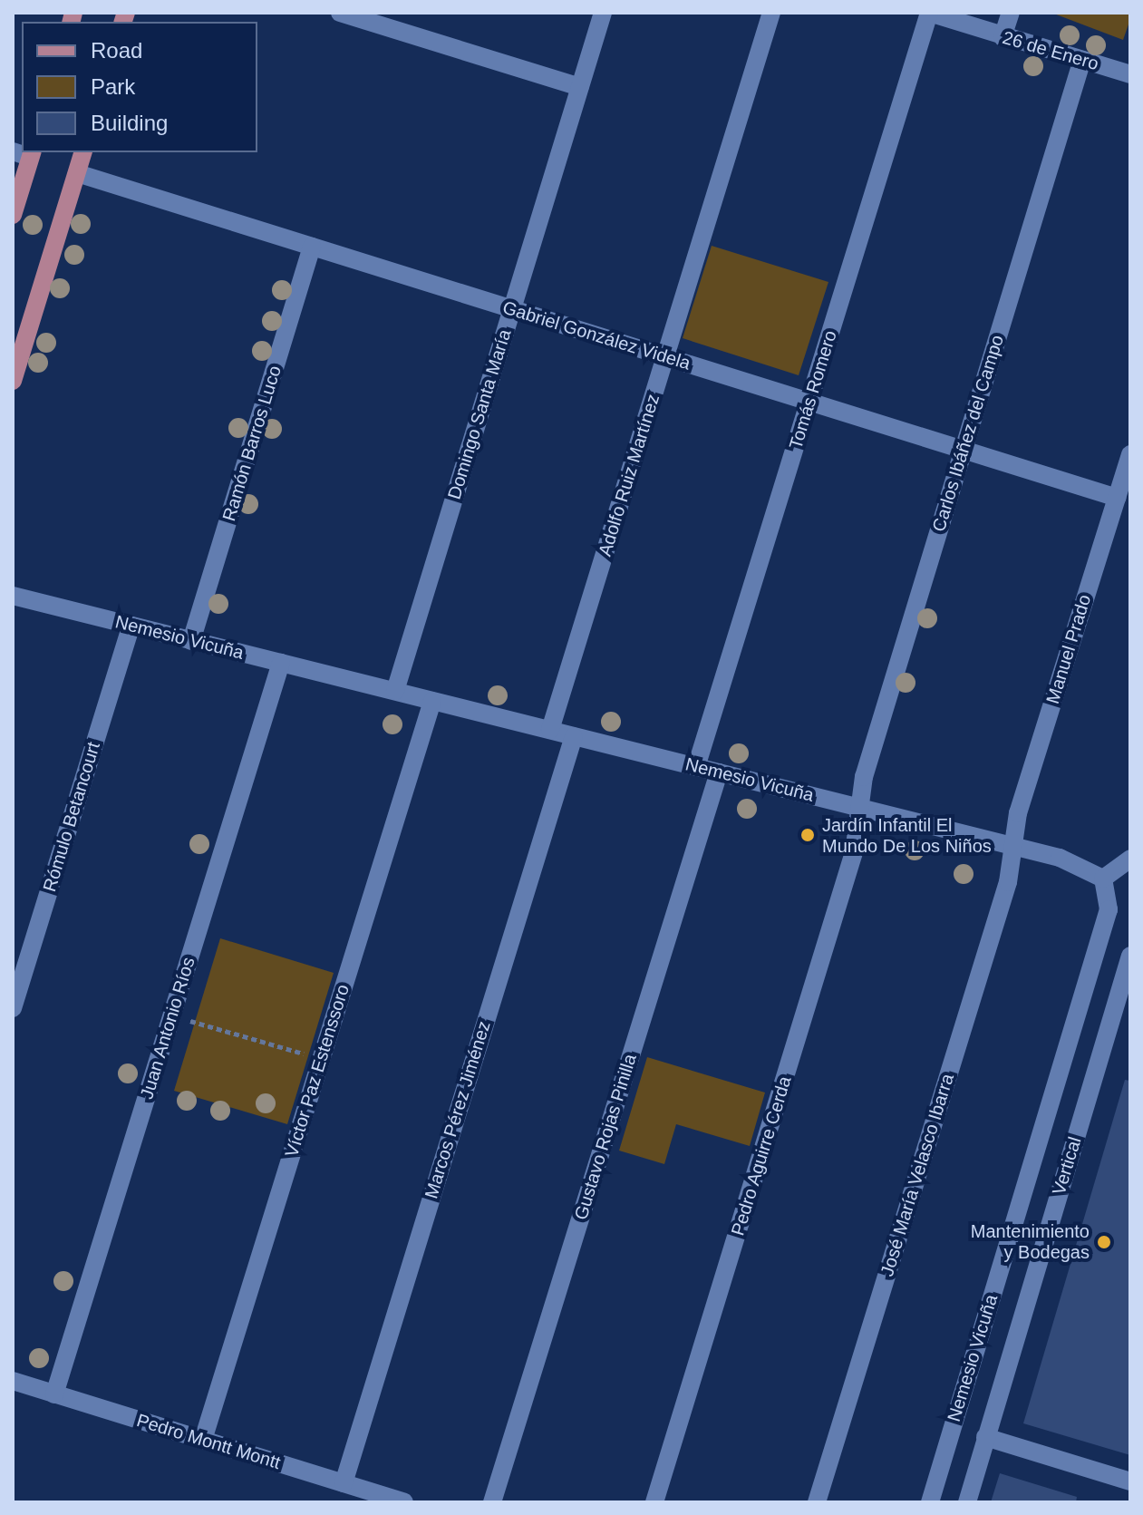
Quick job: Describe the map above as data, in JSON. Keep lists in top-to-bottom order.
{
  "streets": {
    "street": [
      "26 de Enero",
      "Gabriel González Videla",
      "Tomás Romero",
      "Domingo Santa María",
      "Carlos Ibáñez del Campo",
      "Ramón Barros Luco",
      "Adolfo Ruiz Martínez",
      "Nemesio Vicuña",
      "Manuel Prado",
      "Rómulo Betancourt",
      "Juan Antonio Ríos",
      "Víctor Paz Estenssoro",
      "Marcos Pérez Jiménez",
      "Gustavo Rojas Pinilla",
      "Pedro Aguirre Cerda",
      "Vertical",
      "José María Velasco Ibarra",
      "Pedro Montt Montt"
    ]
  },
  "crossings": [
    ["26 de Enero", "Tomás Romero"],
    ["26 de Enero", "Carlos Ibáñez del Campo"],
    ["Gabriel González Videla", "Tomás Romero"],
    ["Gabriel González Videla", "Domingo Santa María"],
    ["Gabriel González Videla", "Carlos Ibáñez del Campo"],
    ["Gabriel González Videla", "Ramón Barros Luco"],
    ["Gabriel González Videla", "Adolfo Ruiz Martínez"],
    ["Gabriel González Videla", "Manuel Prado"],
    ["Tomás Romero", "Nemesio Vicuña"],
    ["Domingo Santa María", "Nemesio Vicuña"],
    ["Carlos Ibáñez del Campo", "Nemesio Vicuña"],
    ["Carlos Ibáñez del Campo", "Pedro Aguirre Cerda"],
    ["Ramón Barros Luco", "Nemesio Vicuña"],
    ["Adolfo Ruiz Martínez", "Nemesio Vicuña"],
    ["Nemesio Vicuña", "Manuel Prado"],
    ["Nemesio Vicuña", "Rómulo Betancourt"],
    ["Nemesio Vicuña", "Juan Antonio Ríos"],
    ["Nemesio Vicuña", "Víctor Paz Estenssoro"],
    ["Nemesio Vicuña", "Marcos Pérez Jiménez"],
    ["Nemesio Vicuña", "Gustavo Rojas Pinilla"],
    ["Nemesio Vicuña", "Pedro Aguirre Cerda"],
    ["Nemesio Vicuña", "José María Velasco Ibarra"],
    ["Manuel Prado", "José María Velasco Ibarra"],
    ["Juan Antonio Ríos", "Pedro Montt Montt"],
    ["Víctor Paz Estenssoro", "Pedro Montt Montt"],
    ["Marcos Pérez Jiménez", "Pedro Montt Montt"]
  ],
  "places": ["Jardín Infantil El Mundo De Los Niños", "Mantenimiento y Bodegas"],
  "legend": ["Road", "Park", "Building"]
}
